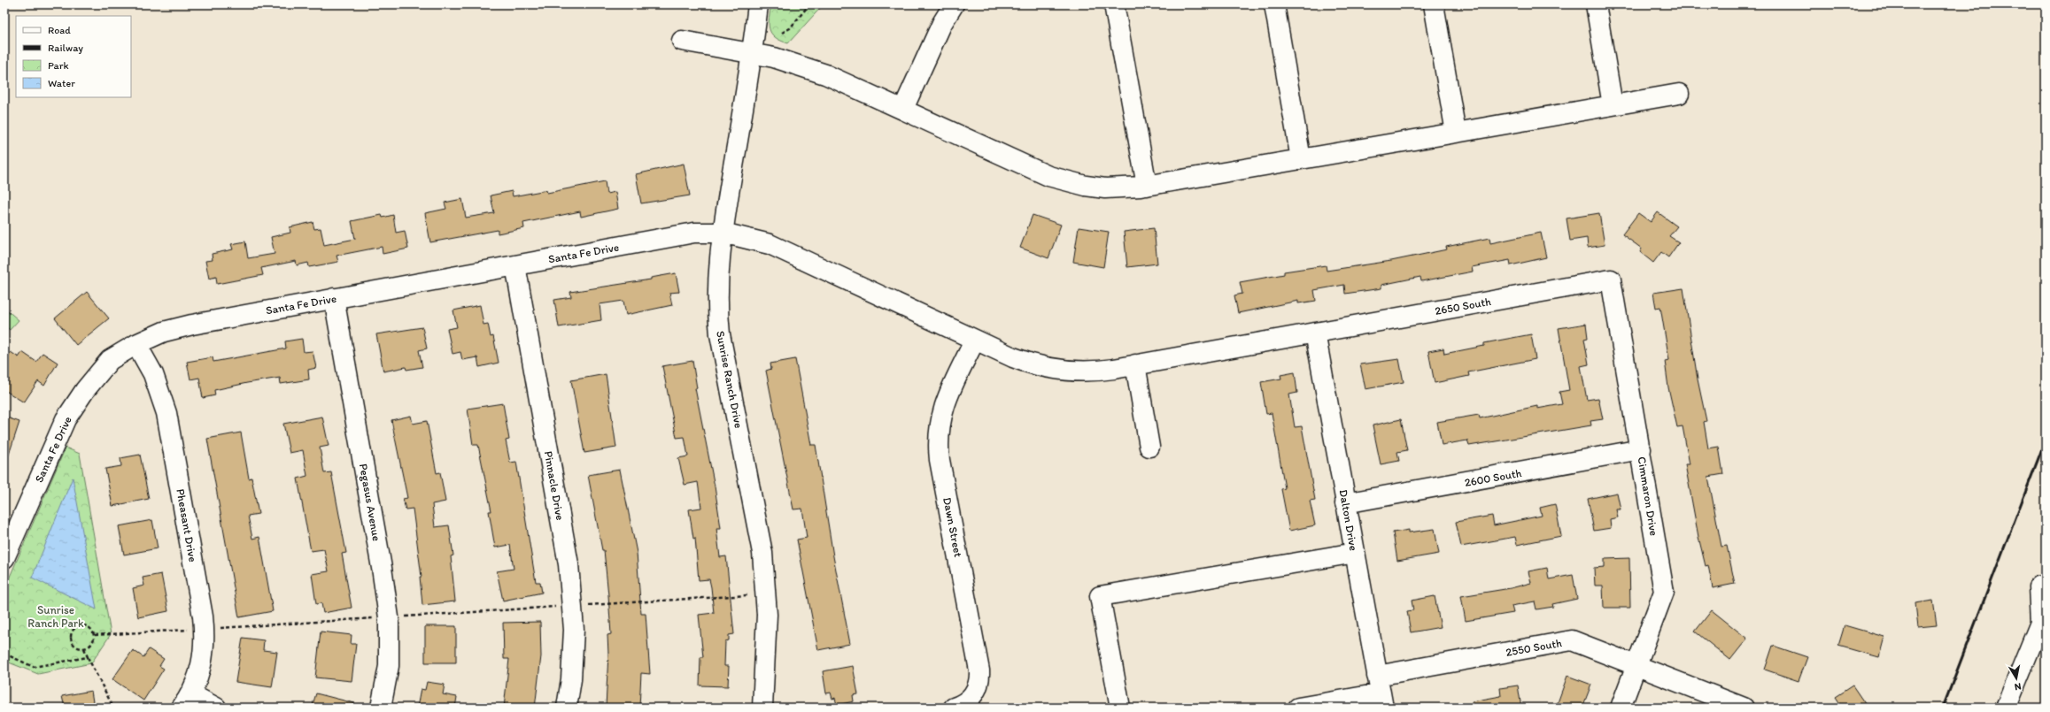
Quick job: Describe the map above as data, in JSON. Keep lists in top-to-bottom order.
{
  "streets": {
    "street": [
      "Santa Fe Drive",
      "2650 South",
      "Sunrise Ranch Drive",
      "2600 South",
      "Pinnacle Drive",
      "Cimmaron Drive",
      "Pegasus Avenue",
      "Dalton Drive",
      "Pheasant Drive",
      "Dawn Street",
      "2550 South"
    ]
  },
  "crossings": [
    ["Santa Fe Drive", "2650 South"],
    ["Santa Fe Drive", "Sunrise Ranch Drive"],
    ["Santa Fe Drive", "Pinnacle Drive"],
    ["Santa Fe Drive", "Pegasus Avenue"],
    ["Santa Fe Drive", "Pheasant Drive"],
    ["Santa Fe Drive", "Dawn Street"],
    ["2650 South", "Cimmaron Drive"],
    ["2650 South", "Dalton Drive"],
    ["2650 South", "Dawn Street"],
    ["2600 South", "Cimmaron Drive"],
    ["2600 South", "Dalton Drive"],
    ["Cimmaron Drive", "2550 South"],
    ["Dalton Drive", "2550 South"]
  ],
  "parks": ["Sunrise Ranch Park"],
  "legend": [
    "Road",
    "Railway",
    "Park",
    "Water"
  ],
  "north": "bottom"
}
